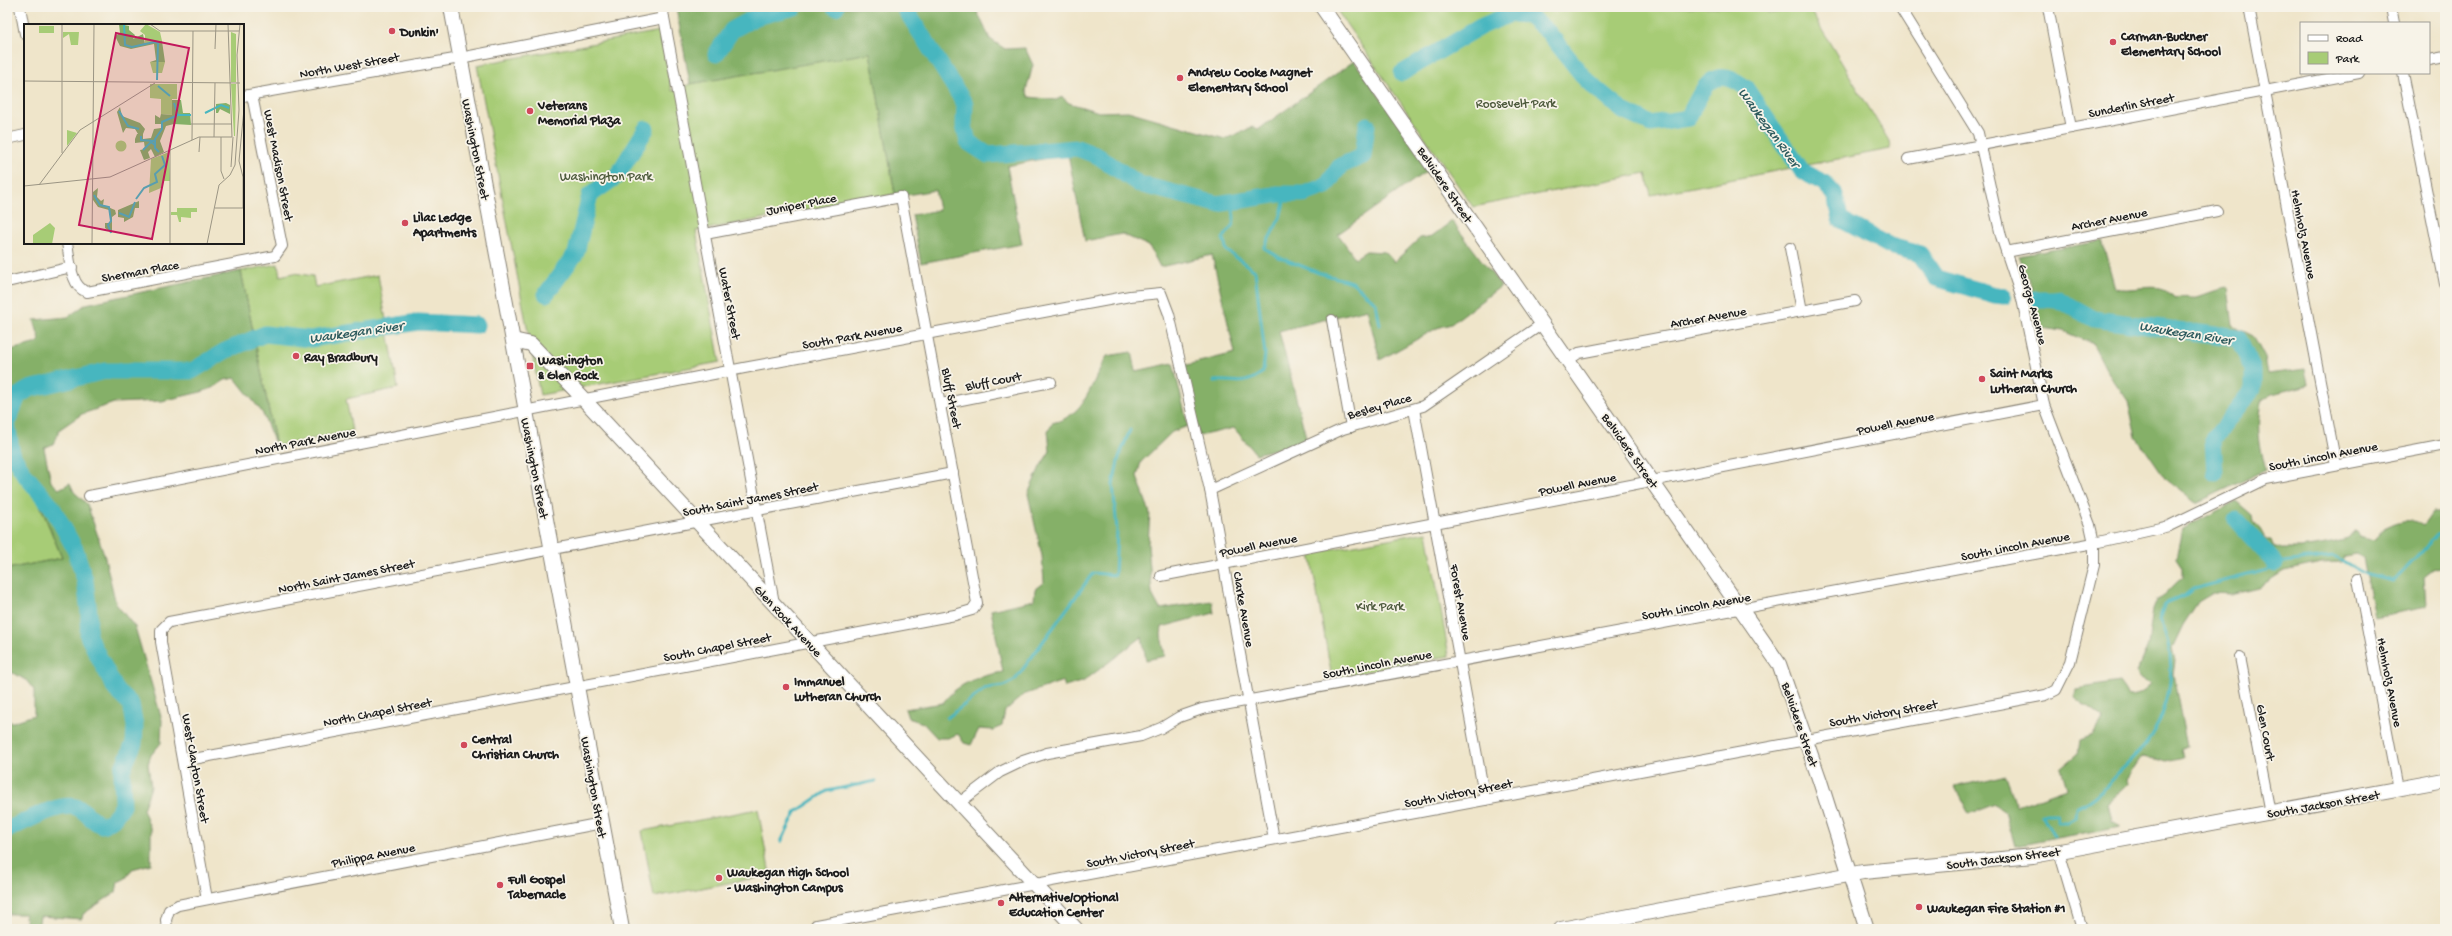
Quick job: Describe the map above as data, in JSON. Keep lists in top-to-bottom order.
{
  "streets": {
    "main road": [
      "Washington Street",
      "Belvidere Street",
      "Glen Rock Avenue",
      "South Jackson Street"
    ],
    "street": [
      "North West Street",
      "Sunderlin Street",
      "West Madison Street",
      "Juniper Place",
      "Archer Avenue",
      "Helmholz Avenue",
      "Sherman Place",
      "Water Street",
      "George Avenue",
      "South Park Avenue",
      "Bluff Court",
      "Bluff Street",
      "Besley Place",
      "Powell Avenue",
      "North Park Avenue",
      "South Lincoln Avenue",
      "South Saint James Street",
      "North Saint James Street",
      "Forest Avenue",
      "Clarke Avenue",
      "South Chapel Street",
      "North Chapel Street",
      "South Victory Street",
      "Glen Court",
      "West Clayton Street",
      "Philippa Avenue"
    ]
  },
  "crossings": [
    ["North West Street", "Washington Street"],
    ["North West Street", "West Madison Street"],
    ["North West Street", "Water Street"],
    ["Sunderlin Street", "Helmholz Avenue"],
    ["Sunderlin Street", "George Avenue"],
    ["Washington Street", "South Park Avenue"],
    ["Washington Street", "North Park Avenue"],
    ["Washington Street", "South Saint James Street"],
    ["Washington Street", "North Saint James Street"],
    ["Washington Street", "Glen Rock Avenue"],
    ["Washington Street", "South Chapel Street"],
    ["Washington Street", "North Chapel Street"],
    ["Washington Street", "Philippa Avenue"],
    ["West Madison Street", "Sherman Place"],
    ["Belvidere Street", "Archer Avenue"],
    ["Belvidere Street", "Besley Place"],
    ["Belvidere Street", "Powell Avenue"],
    ["Belvidere Street", "South Lincoln Avenue"],
    ["Belvidere Street", "South Victory Street"],
    ["Belvidere Street", "South Jackson Street"],
    ["Juniper Place", "Water Street"],
    ["Juniper Place", "Bluff Street"],
    ["Archer Avenue", "George Avenue"],
    ["Helmholz Avenue", "South Lincoln Avenue"],
    ["Helmholz Avenue", "South Jackson Street"],
    ["Water Street", "South Park Avenue"],
    ["Water Street", "South Saint James Street"],
    ["Water Street", "Glen Rock Avenue"],
    ["George Avenue", "Powell Avenue"],
    ["George Avenue", "South Lincoln Avenue"],
    ["George Avenue", "South Victory Street"],
    ["South Park Avenue", "Bluff Street"],
    ["South Park Avenue", "North Park Avenue"],
    ["South Park Avenue", "Clarke Avenue"],
    ["South Park Avenue", "Glen Rock Avenue"],
    ["Bluff Court", "Bluff Street"],
    ["Bluff Street", "South Saint James Street"],
    ["Bluff Street", "South Chapel Street"],
    ["Besley Place", "Forest Avenue"],
    ["Besley Place", "Clarke Avenue"],
    ["Powell Avenue", "Forest Avenue"],
    ["Powell Avenue", "Clarke Avenue"],
    ["South Lincoln Avenue", "Forest Avenue"],
    ["South Lincoln Avenue", "Clarke Avenue"],
    ["South Lincoln Avenue", "Glen Rock Avenue"],
    ["South Saint James Street", "North Saint James Street"],
    ["South Saint James Street", "Glen Rock Avenue"],
    ["North Saint James Street", "West Clayton Street"],
    ["Forest Avenue", "South Victory Street"],
    ["Clarke Avenue", "South Victory Street"],
    ["Glen Rock Avenue", "South Chapel Street"],
    ["Glen Rock Avenue", "South Victory Street"],
    ["South Chapel Street", "North Chapel Street"],
    ["North Chapel Street", "West Clayton Street"],
    ["Glen Court", "South Jackson Street"],
    ["West Clayton Street", "Philippa Avenue"]
  ],
  "water": ["Waukegan River"],
  "parks": ["Roosevelt Park", "Washington Park", "Kirk Park"],
  "places": {
    "other": [
      "Dunkin'",
      "Carman-Buckner Elementary School",
      "Andrew Cooke Magnet Elementary School",
      "Veterans Memorial Plaza",
      "Lilac Ledge Apartments",
      "Ray Bradbury",
      "Saint Marks Lutheran Church",
      "Immanuel Lutheran Church",
      "Central Christian Church",
      "Waukegan High School - Washington Campus",
      "Full Gospel Tabernacle",
      "Alternative/Optional Education Center",
      "Waukegan Fire Station #1"
    ],
    "transit": ["Washington & Glen Rock"]
  },
  "legend": ["Road", "Park"]
}
